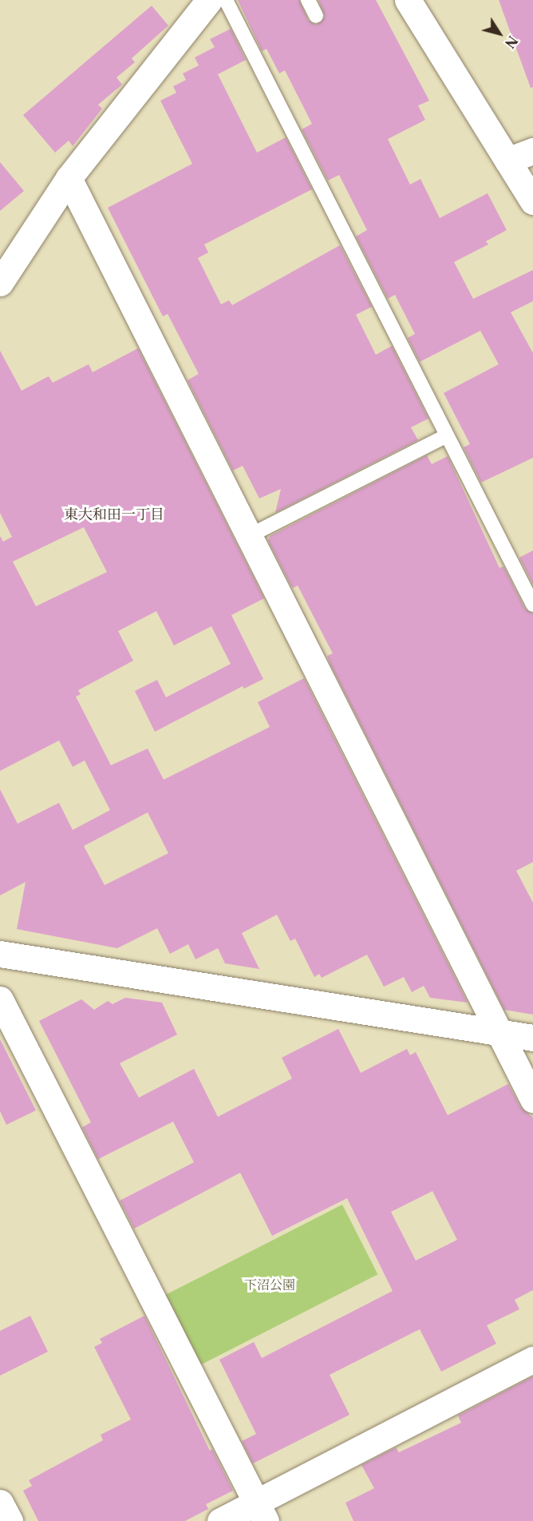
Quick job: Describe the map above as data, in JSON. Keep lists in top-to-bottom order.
{
  "districts": ["東大和田一丁目"],
  "parks": ["下沼公園"],
  "north": "bottom right"
}
